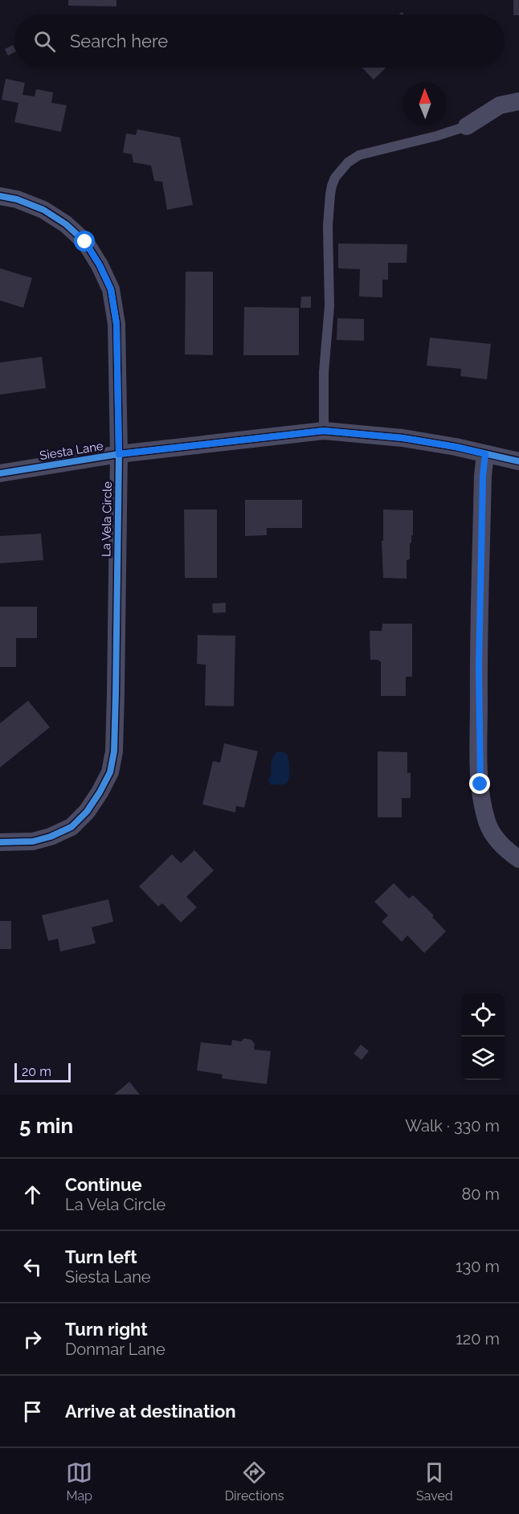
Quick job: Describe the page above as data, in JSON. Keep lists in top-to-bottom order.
{
  "streets": {
    "street": ["Siesta Lane", "La Vela Circle"]
  },
  "crossings": [
    ["Siesta Lane", "La Vela Circle"]
  ],
  "scale_bar": "20 m",
  "north": "top",
  "page": {
    "search": "Search here",
    "scale": "20 m",
    "heading": ["5 min", "Walk · 330 m"],
    "list": [
      ["Continue", "La Vela Circle", "80 m"],
      ["Turn left", "Siesta Lane", "130 m"],
      ["Turn right", "Donmar Lane", "120 m"],
      "Arrive at destination"
    ],
    "nav": ["Map", "Directions", "Saved"]
  }
}
